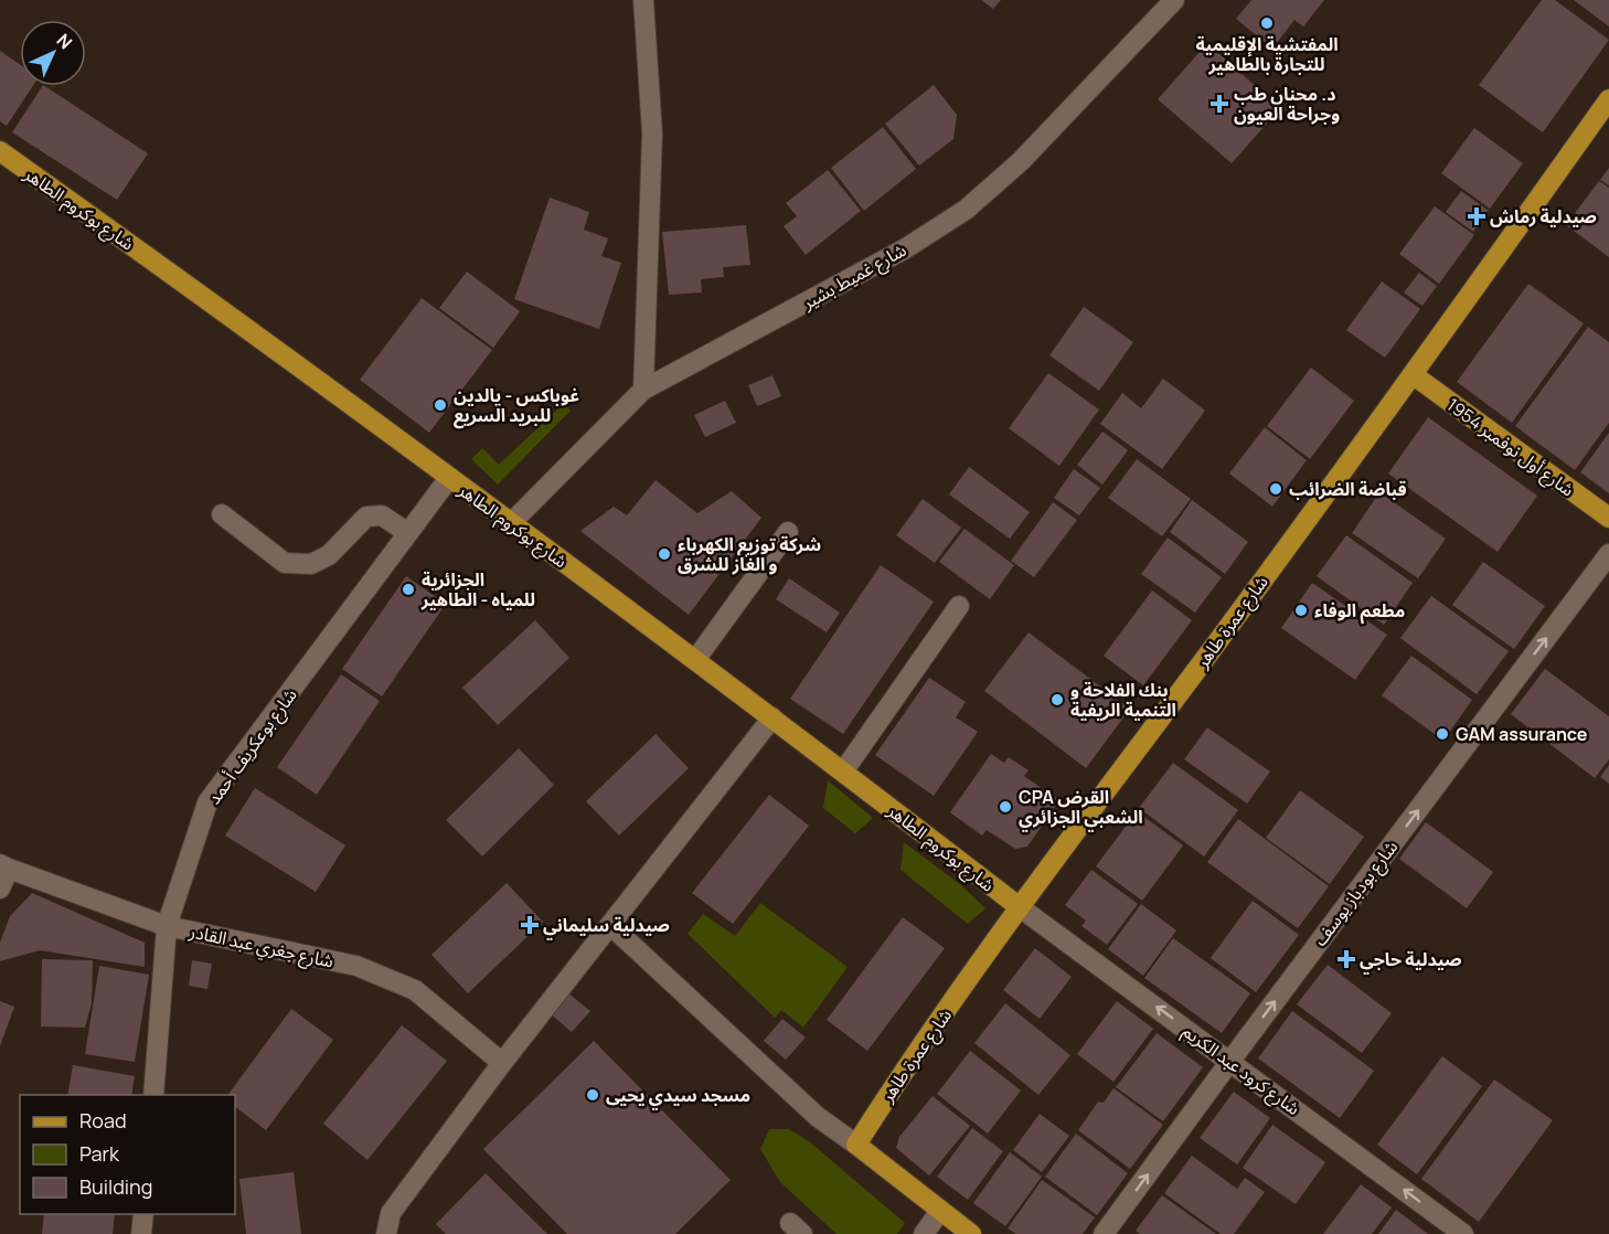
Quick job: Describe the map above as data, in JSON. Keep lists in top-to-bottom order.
{
  "streets": {
    "main road": ["شارع بوكروم الطاهر", "شارع أول نوفمبر 1954", "شارع عمرة طاهر"],
    "street": [
      "شارع غميط بشير",
      "شارع بوعكريف أحمد",
      "شارع بودباز يوسف",
      "شارع جغري عبد القادر",
      "شارع كرود عبد الكريم"
    ]
  },
  "crossings": [
    ["شارع بوكروم الطاهر", "شارع غميط بشير"],
    ["شارع بوكروم الطاهر", "شارع عمرة طاهر"],
    ["شارع بوكروم الطاهر", "شارع بوعكريف أحمد"],
    ["شارع بوكروم الطاهر", "شارع كرود عبد الكريم"],
    ["شارع أول نوفمبر 1954", "شارع عمرة طاهر"],
    ["شارع عمرة طاهر", "شارع كرود عبد الكريم"],
    ["شارع بوعكريف أحمد", "شارع جغري عبد القادر"],
    ["شارع بودباز يوسف", "شارع كرود عبد الكريم"]
  ],
  "one_way": ["شارع بودباز يوسف", "شارع كرود عبد الكريم"],
  "places": {
    "other": [
      "المفتشية الإقليمية للتجارة بالطاهير",
      "غوباكس - يالدين للبريد السريع",
      "قباضة الضرائب",
      "شركة توزيع الكهرباء و الغاز للشرق",
      "الجزائرية للمياه - الطاهير",
      "مطعم الوفاء",
      "بنك الفلاحة و التنمية الريفية",
      "GAM assurance",
      "CPA القرض الشعبي الجزائري",
      "مسجد سيدي يحيى"
    ],
    "health": [
      "د. محنان طب وجراحة العيون",
      "صيدلية رماش",
      "صيدلية سليماني",
      "صيدلية حاجي"
    ]
  },
  "legend": ["Road", "Park", "Building"],
  "north": "top right"
}
